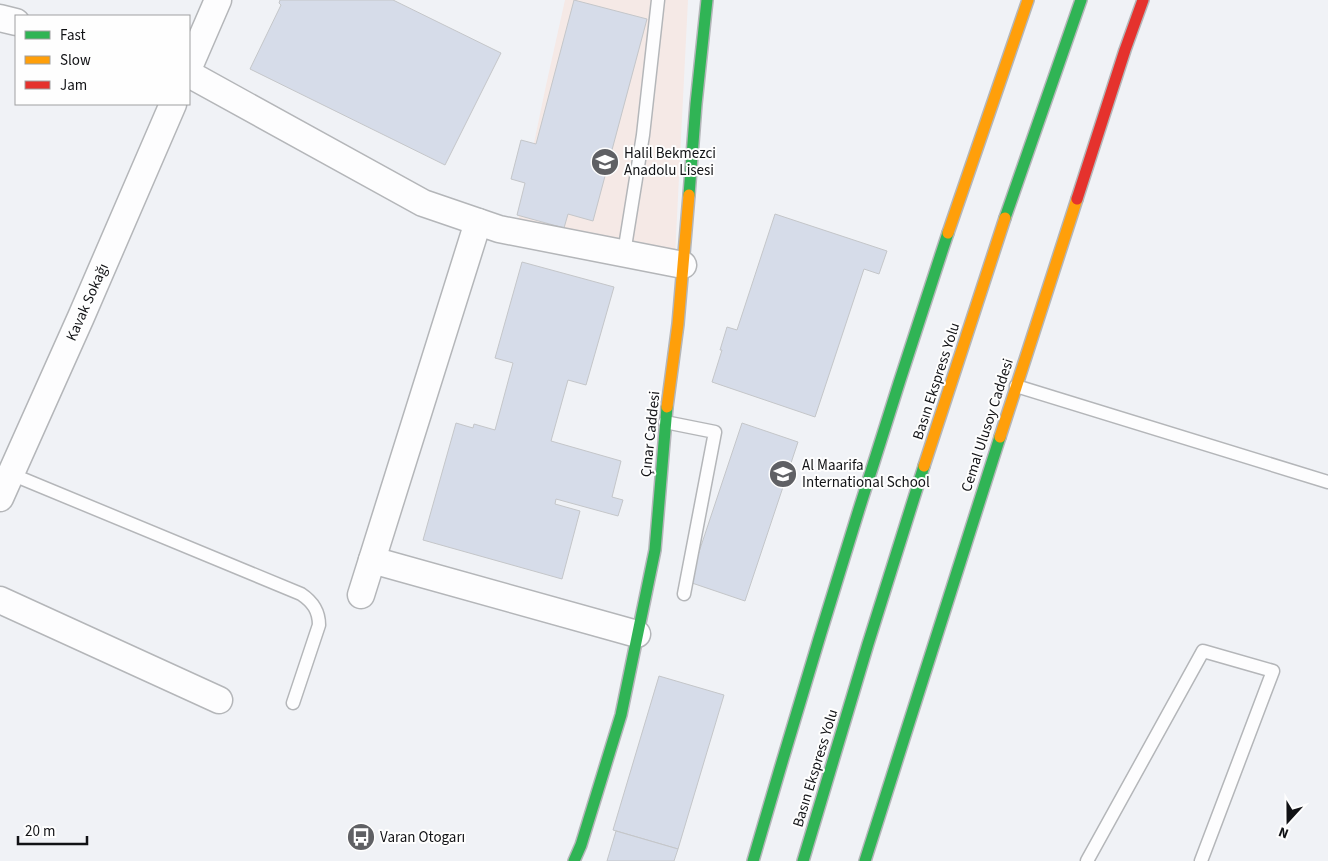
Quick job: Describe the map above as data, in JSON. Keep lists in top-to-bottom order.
{
  "streets": {
    "main road": ["Basın Ekspress Yolu", "Cemal Ulusoy Caddesi", "Çınar Caddesi"],
    "street": ["Kavak Sokağı"]
  },
  "places": {
    "school or university": ["Halil Bekmezci Anadolu Lisesi", "Al Maarifa International School"],
    "bus stop": ["Varan Otogarı"]
  },
  "legend": ["Fast", "Slow", "Jam"],
  "scale_bar": "20 m",
  "north": "bottom"
}
